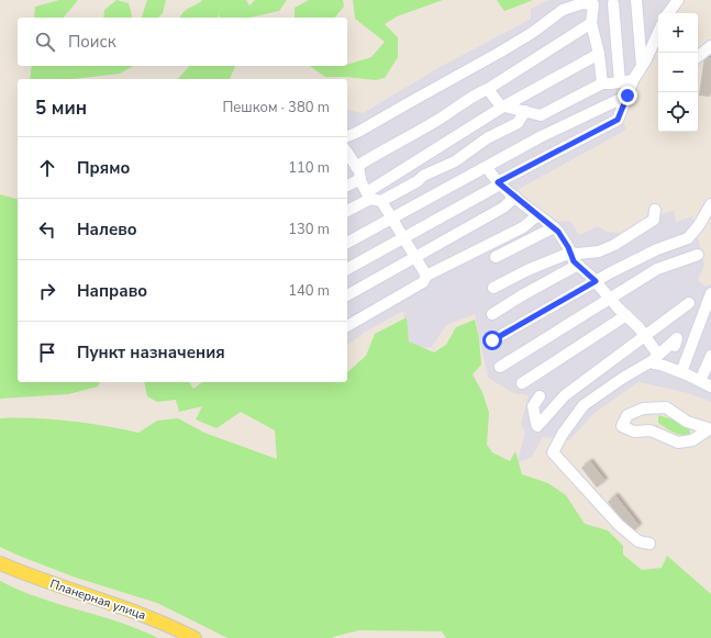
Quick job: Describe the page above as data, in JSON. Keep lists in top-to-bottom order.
{
  "streets": {
    "main road": ["Планерная улица"]
  },
  "page": {
    "map_buttons": ["+", "−"],
    "search": "Поиск",
    "heading": ["5 мин", "Пешком · 380 m"],
    "list": [
      ["Прямо", "110 m"],
      ["Налево", "130 m"],
      ["Направо", "140 m"],
      "Пункт назначения"
    ]
  }
}
